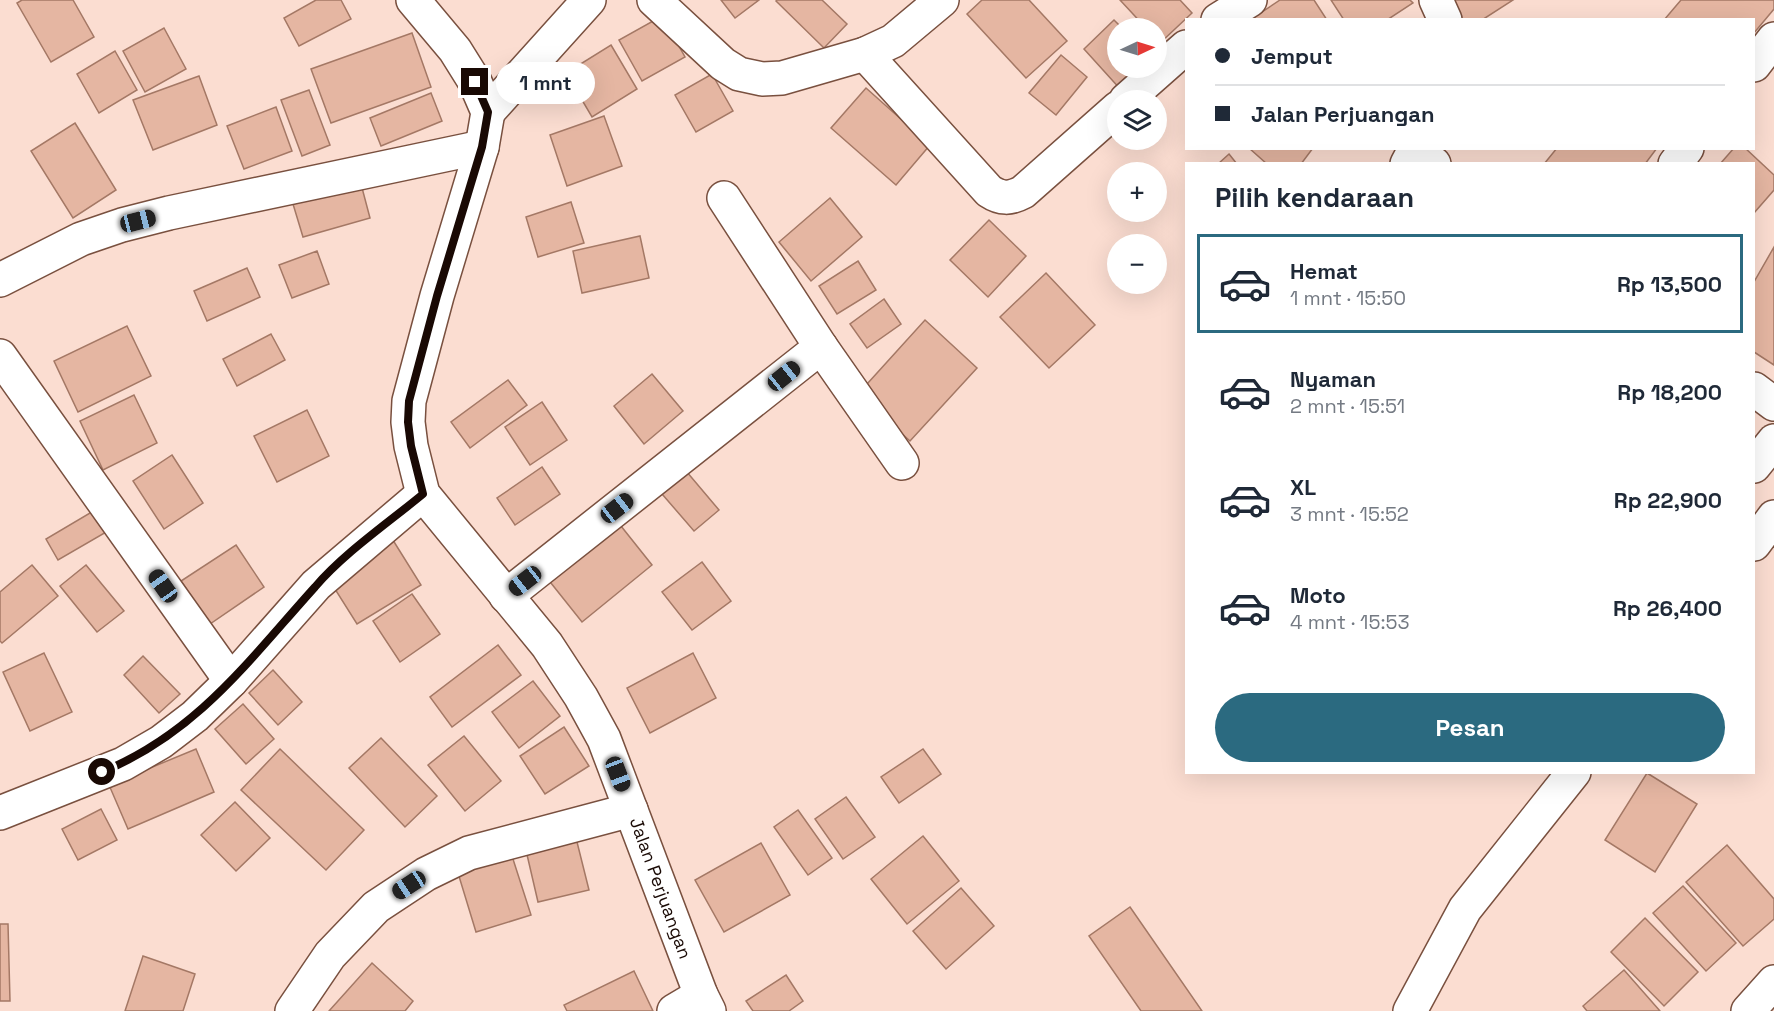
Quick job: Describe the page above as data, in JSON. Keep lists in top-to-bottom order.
{
  "streets": {
    "street": ["Jalan Perjuangan"]
  },
  "north": "right",
  "page": {
    "map_buttons": ["+", "−"],
    "banner": ["Jemput", "Jalan Perjuangan"],
    "bubble": "1 mnt",
    "heading": "Pilih kendaraan",
    "list": [
      {
        "name": "Hemat",
        "note": "1 mnt · 15:50",
        "value": "Rp 13,500"
      },
      {
        "name": "Nyaman",
        "note": "2 mnt · 15:51",
        "value": "Rp 18,200"
      },
      {
        "name": "XL",
        "note": "3 mnt · 15:52",
        "value": "Rp 22,900"
      },
      {
        "name": "Moto",
        "note": "4 mnt · 15:53",
        "value": "Rp 26,400"
      }
    ],
    "buttons": "Pesan"
  }
}
